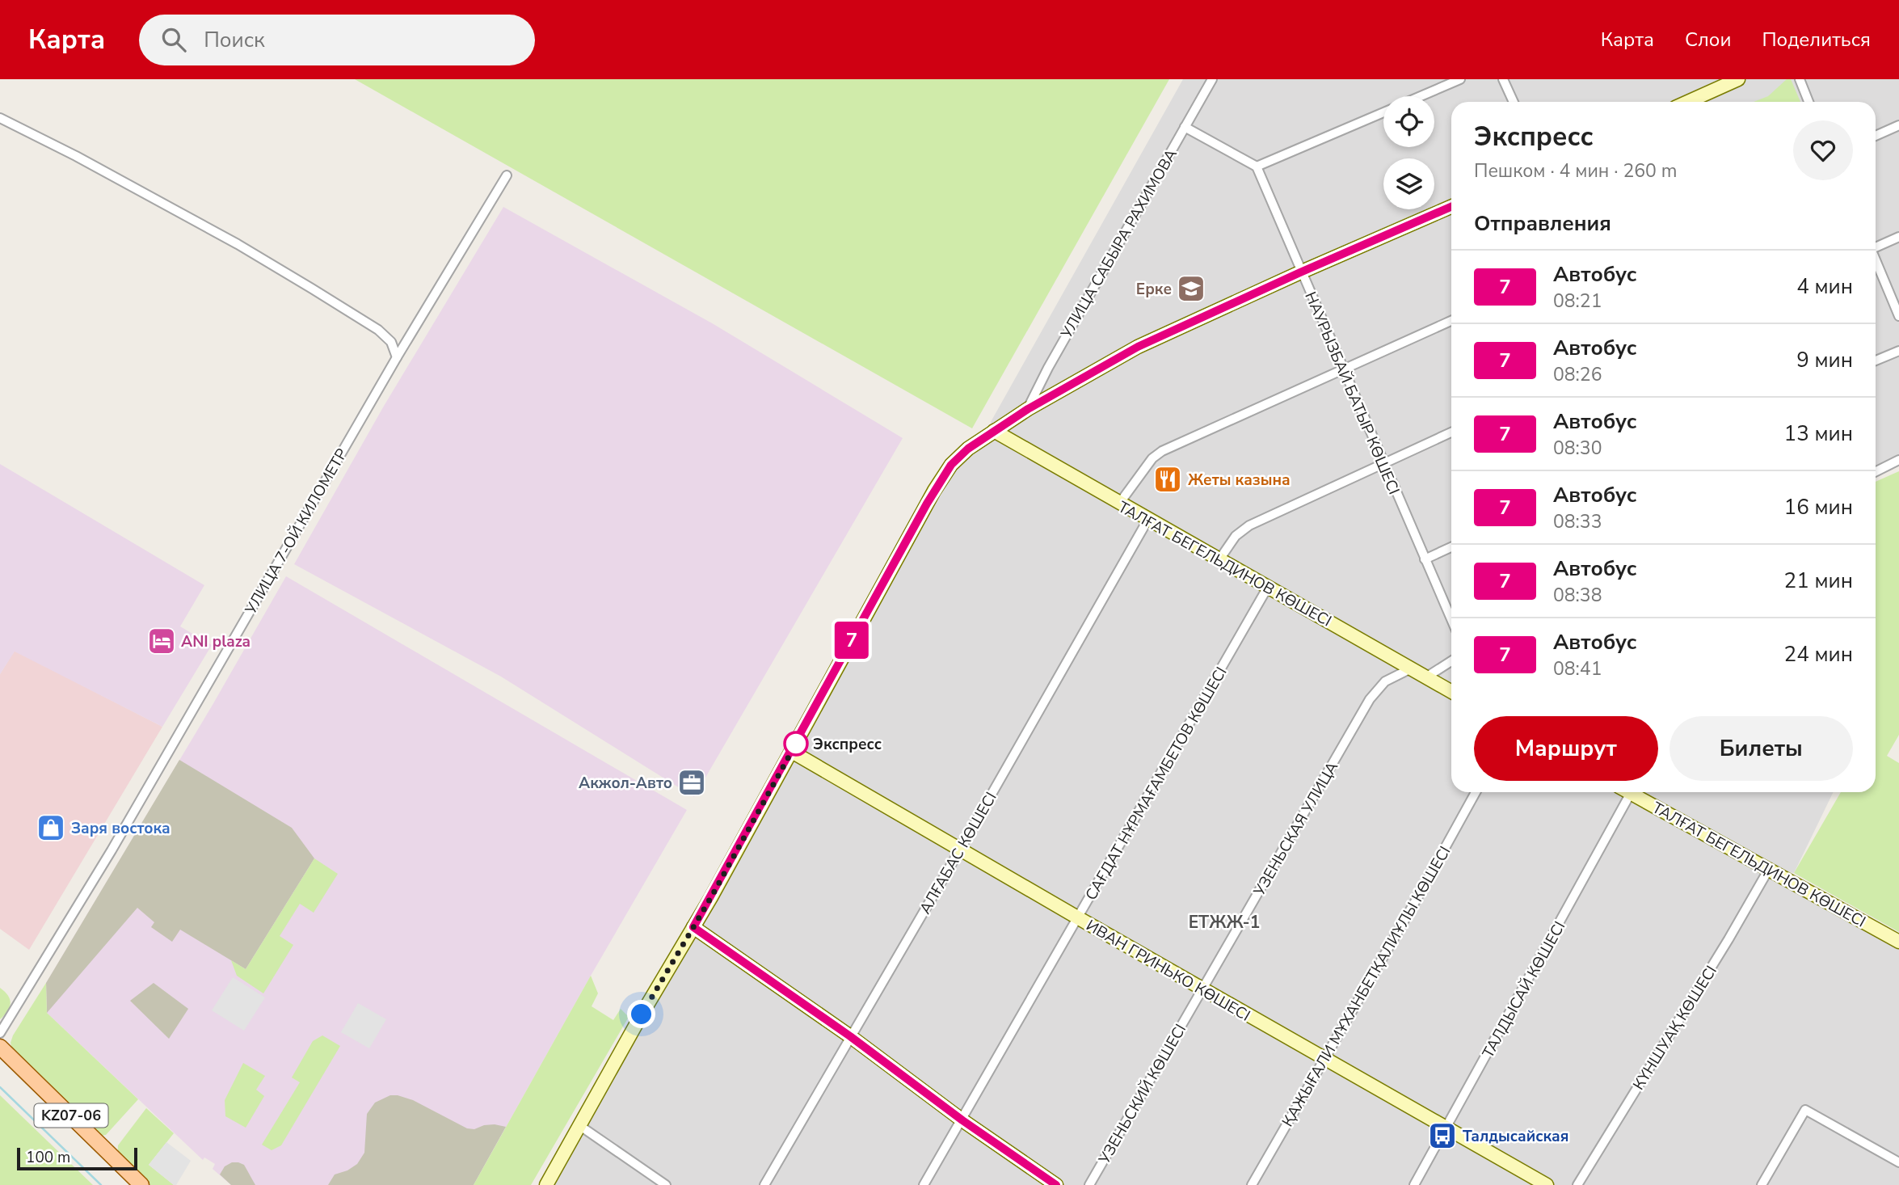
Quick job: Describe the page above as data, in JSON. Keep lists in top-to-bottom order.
{
  "streets": {
    "main road": ["KZ07-06"],
    "street": [
      "УЛИЦА САБЫРА РАХИМОВА",
      "НАУРЫЗБАЙ БАТЫР КӨШЕСІ",
      "УЛИЦА 7-ОЙ КИЛОМЕТР",
      "ТАЛҒАТ БЕГЕЛЬДИНОВ КӨШЕСІ",
      "САҒДАТ НҰРМАҒАМБЕТОВ КӨШЕСІ",
      "УЗЕНЬСКАЯ УЛИЦА",
      "АЛҒАБАС КӨШЕСІ",
      "ИВАН ГРИНЬКО КӨШЕСІ",
      "ҚАЖЫҒАЛИ МҰХАНБЕТҚАЛИҰЛЫ КӨШЕСІ",
      "ТАЛДЫСАЙ КӨШЕСІ",
      "КҮНШУАҚ КӨШЕСІ",
      "УЗЕНЬСКИЙ КӨШЕСІ"
    ]
  },
  "crossings": [
    ["ТАЛҒАТ БЕГЕЛЬДИНОВ КӨШЕСІ", "САҒДАТ НҰРМАҒАМБЕТОВ КӨШЕСІ"],
    ["ТАЛҒАТ БЕГЕЛЬДИНОВ КӨШЕСІ", "УЗЕНЬСКАЯ УЛИЦА"],
    ["ТАЛҒАТ БЕГЕЛЬДИНОВ КӨШЕСІ", "АЛҒАБАС КӨШЕСІ"],
    ["ТАЛҒАТ БЕГЕЛЬДИНОВ КӨШЕСІ", "ТАЛДЫСАЙ КӨШЕСІ"],
    ["ТАЛҒАТ БЕГЕЛЬДИНОВ КӨШЕСІ", "КҮНШУАҚ КӨШЕСІ"],
    ["САҒДАТ НҰРМАҒАМБЕТОВ КӨШЕСІ", "ИВАН ГРИНЬКО КӨШЕСІ"],
    ["УЗЕНЬСКАЯ УЛИЦА", "ИВАН ГРИНЬКО КӨШЕСІ"],
    ["УЗЕНЬСКАЯ УЛИЦА", "УЗЕНЬСКИЙ КӨШЕСІ"],
    ["АЛҒАБАС КӨШЕСІ", "ИВАН ГРИНЬКО КӨШЕСІ"],
    ["ИВАН ГРИНЬКО КӨШЕСІ", "ҚАЖЫҒАЛИ МҰХАНБЕТҚАЛИҰЛЫ КӨШЕСІ"],
    ["ИВАН ГРИНЬКО КӨШЕСІ", "ТАЛДЫСАЙ КӨШЕСІ"]
  ],
  "districts": ["ЕТЖЖ-1"],
  "places": {
    "school or university": ["Ерке"],
    "restaurant": ["Жеты казына"],
    "hotel": ["ANI plaza"],
    "other": ["Экспресс"],
    "office": ["Акжол-Авто"],
    "shop": ["Заря востока"],
    "bus stop": ["Талдысайская"]
  },
  "lines": ["bus line 7"],
  "scale_bar": "100 m",
  "page": {
    "header": "Карта",
    "search": "Поиск",
    "nav": ["Карта", "Слои", "Поделиться"],
    "on_map": "7",
    "heading": [
      ["Экспресс", "Пешком · 4 мин · 260 m"],
      "Отправления"
    ],
    "list": [
      {
        "mark": "7",
        "name": "Автобус",
        "note": "08:21",
        "value": "4 мин"
      },
      {
        "mark": "7",
        "name": "Автобус",
        "note": "08:26",
        "value": "9 мин"
      },
      {
        "mark": "7",
        "name": "Автобус",
        "note": "08:30",
        "value": "13 мин"
      },
      {
        "mark": "7",
        "name": "Автобус",
        "note": "08:33",
        "value": "16 мин"
      },
      {
        "mark": "7",
        "name": "Автобус",
        "note": "08:38",
        "value": "21 мин"
      },
      {
        "mark": "7",
        "name": "Автобус",
        "note": "08:41",
        "value": "24 мин"
      }
    ],
    "buttons": ["Маршрут", "Билеты"],
    "scale": "100 m"
  }
}
